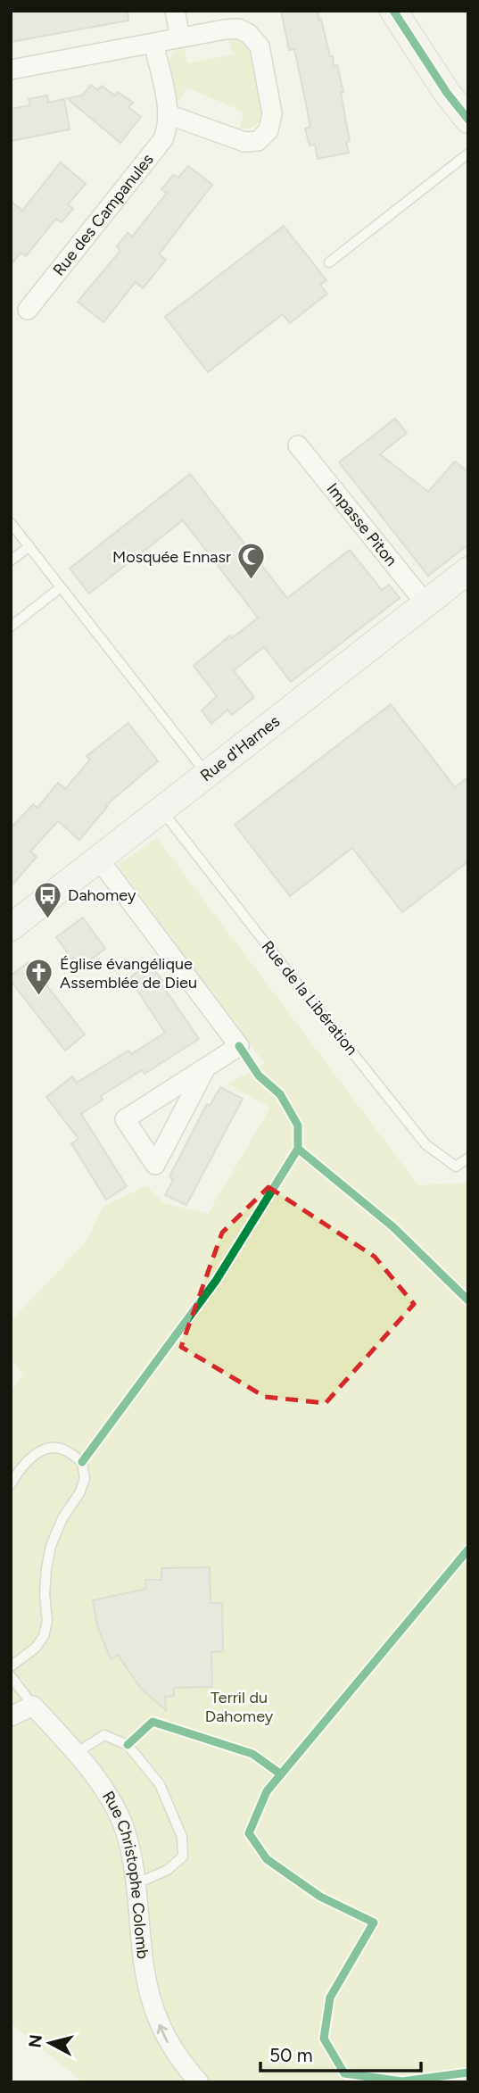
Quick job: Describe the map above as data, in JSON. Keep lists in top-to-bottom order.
{
  "streets": {
    "main road": ["Rue d'Harnes"],
    "street": ["Rue des Campanules", "Impasse Piton", "Rue Christophe Colomb"],
    "lane": ["Rue de la Libération"]
  },
  "crossings": [
    ["Impasse Piton", "Rue d'Harnes"],
    ["Rue d'Harnes", "Rue de la Libération"]
  ],
  "one_way": ["Rue Christophe Colomb"],
  "parks": ["Terril du Dahomey"],
  "places": {
    "mosque": ["Mosquée Ennasr"],
    "bus stop": ["Dahomey"],
    "church": ["Église évangélique Assemblée de Dieu"]
  },
  "scale_bar": "50 m",
  "north": "left"
}
